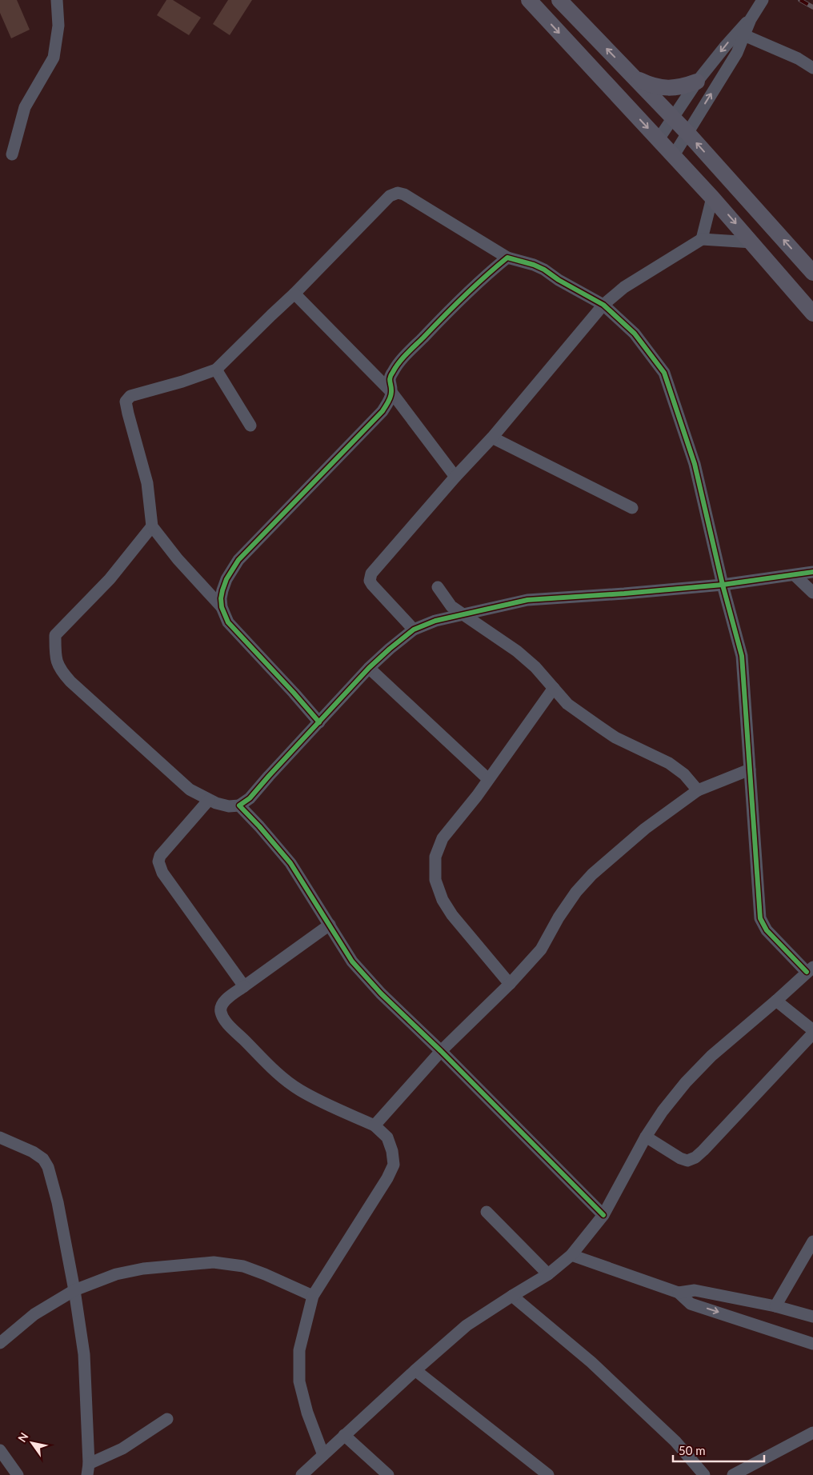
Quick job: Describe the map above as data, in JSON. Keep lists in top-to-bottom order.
{
  "scale_bar": "50 m",
  "north": "top left"
}
